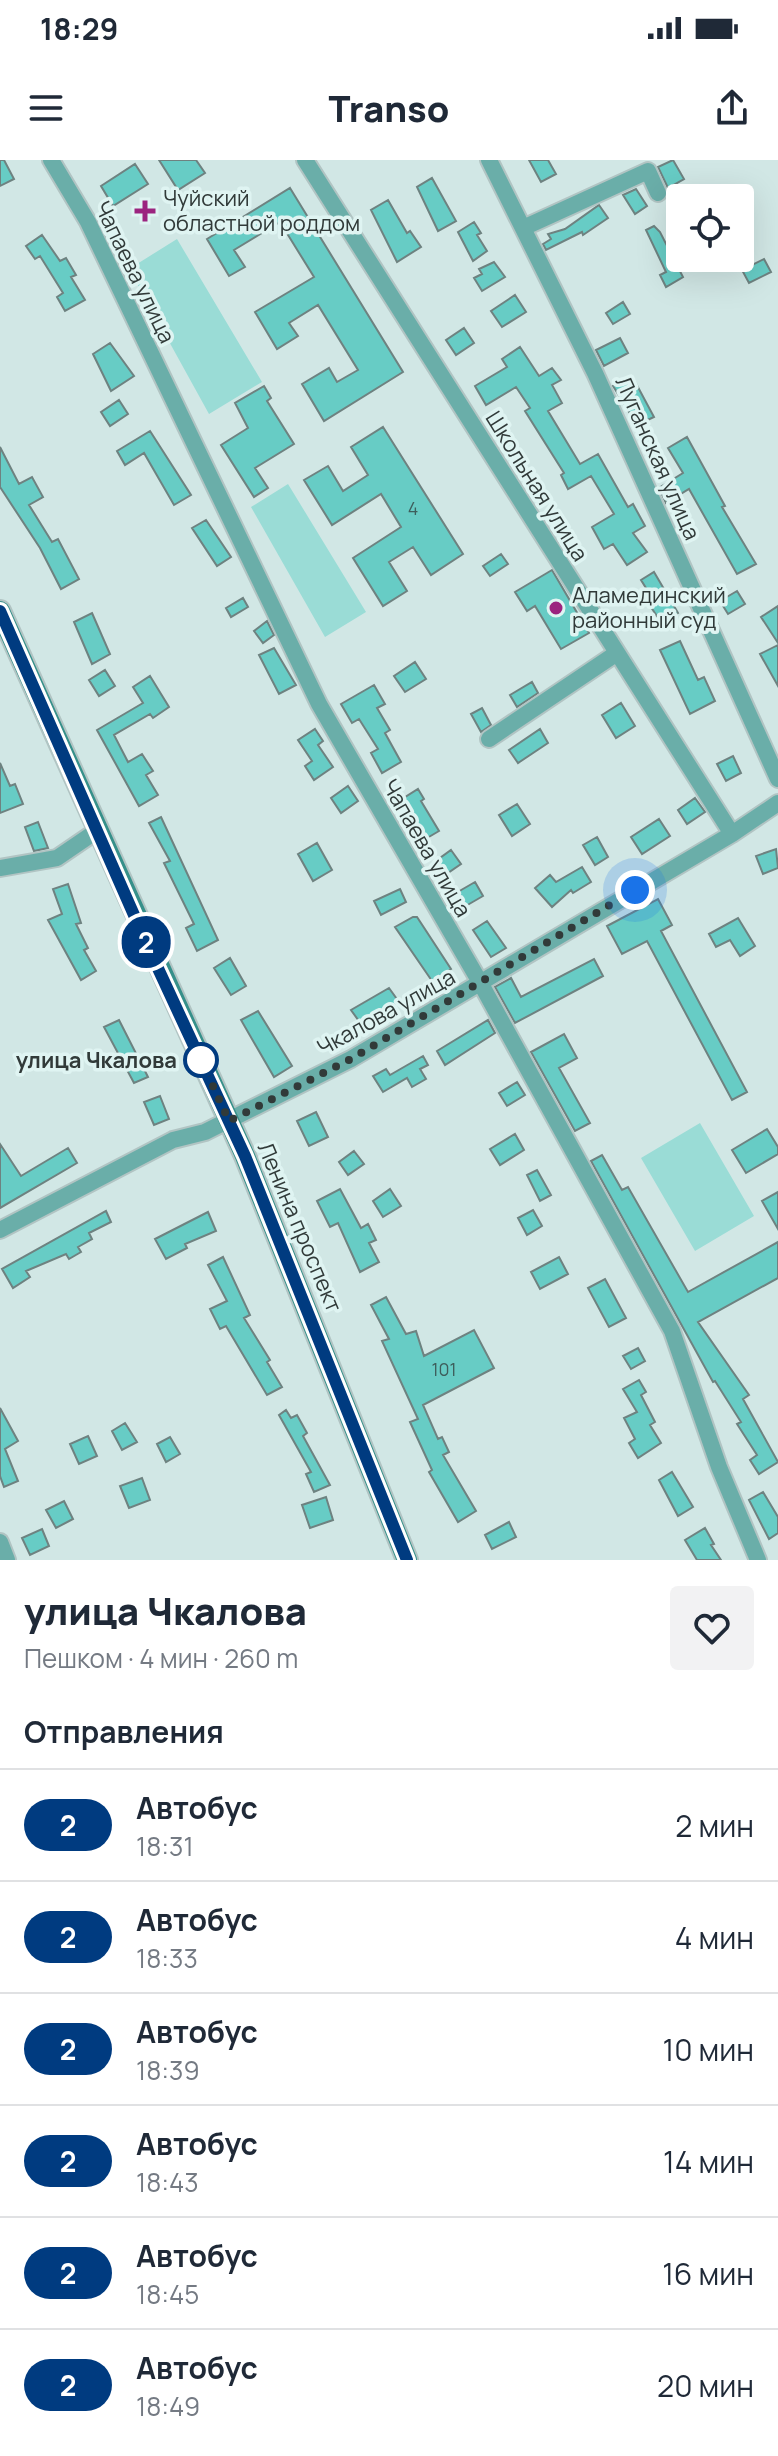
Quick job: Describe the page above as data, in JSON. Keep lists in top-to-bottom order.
{
  "streets": {
    "main road": ["Ленина проспект"],
    "street": [
      "Чапаева улица",
      "Луганская улица",
      "Школьная улица",
      "Чкалова улица"
    ]
  },
  "crossings": [
    ["Чапаева улица", "Чкалова улица"],
    ["Школьная улица", "Чкалова улица"],
    ["Чкалова улица", "Ленина проспект"]
  ],
  "places": {
    "health": ["Чуйский областной роддом"],
    "other": ["Аламединский районный суд", "улица Чкалова"]
  },
  "lines": ["bus line 2"],
  "house_numbers": ["4", "101"],
  "page": {
    "status": "18:29",
    "header": "Transo",
    "on_map": "2",
    "heading": [
      ["улица Чкалова", "Пешком · 4 мин · 260 m"],
      "Отправления"
    ],
    "list": [
      {
        "mark": "2",
        "name": "Автобус",
        "note": "18:31",
        "value": "2 мин"
      },
      {
        "mark": "2",
        "name": "Автобус",
        "note": "18:33",
        "value": "4 мин"
      },
      {
        "mark": "2",
        "name": "Автобус",
        "note": "18:39",
        "value": "10 мин"
      },
      {
        "mark": "2",
        "name": "Автобус",
        "note": "18:43",
        "value": "14 мин"
      },
      {
        "mark": "2",
        "name": "Автобус",
        "note": "18:45",
        "value": "16 мин"
      },
      {
        "mark": "2",
        "name": "Автобус",
        "note": "18:49",
        "value": "20 мин"
      }
    ]
  }
}
